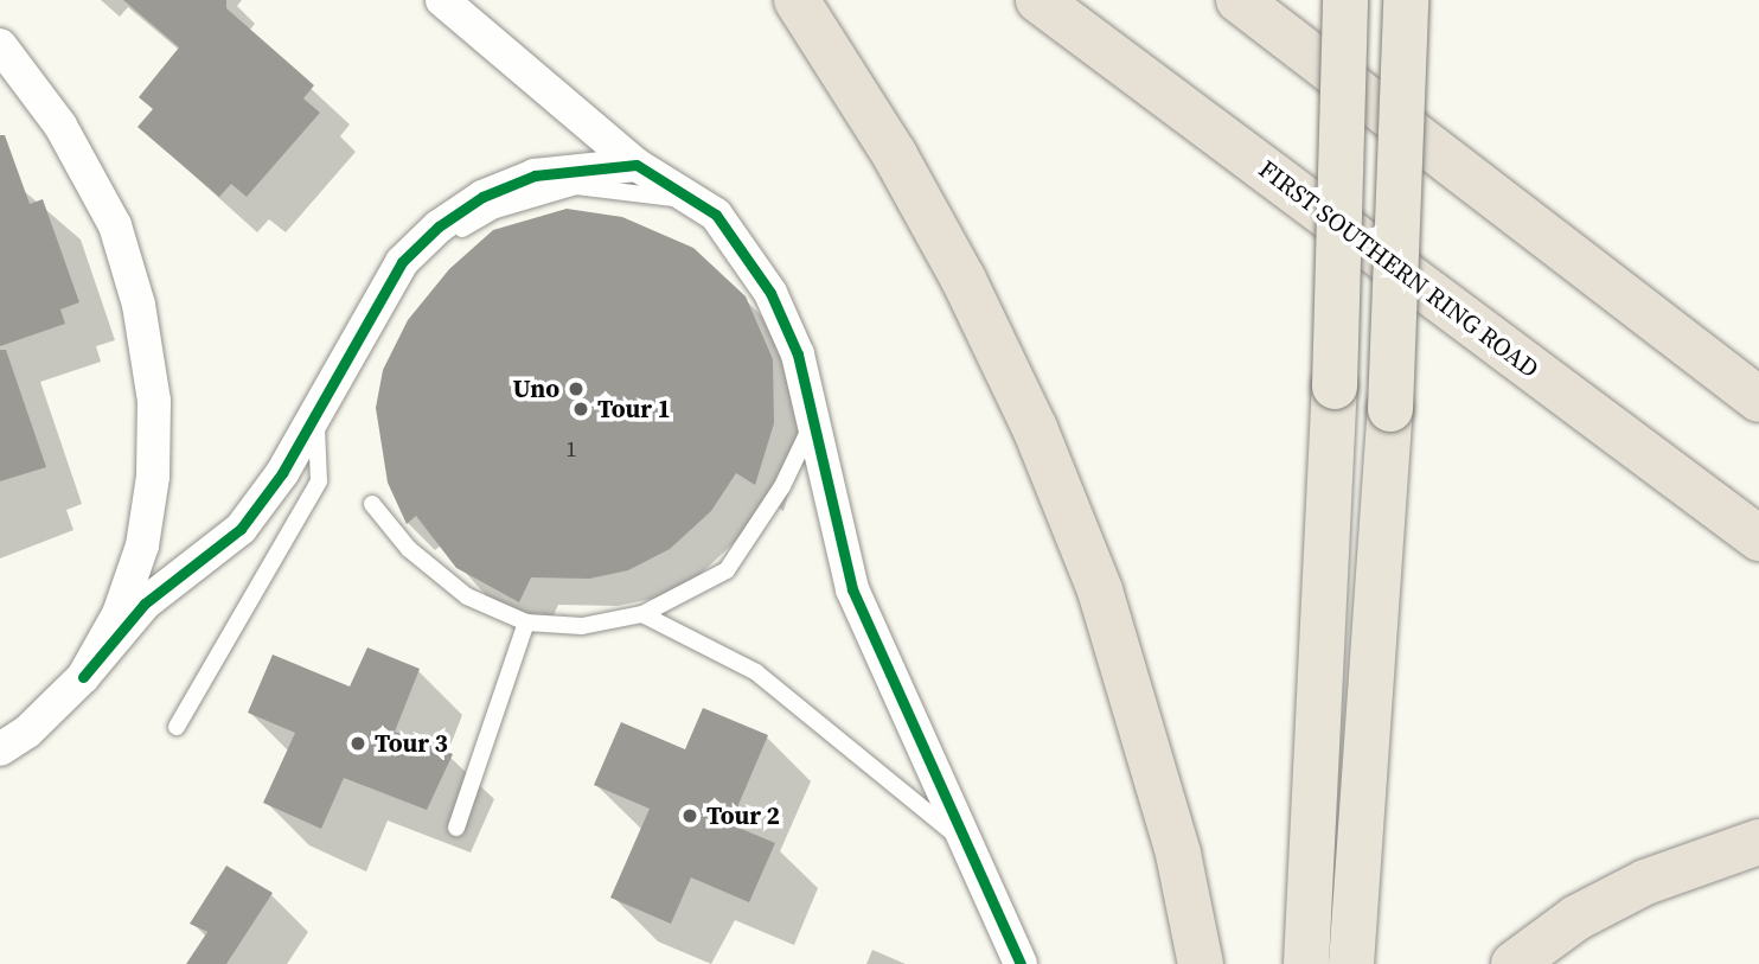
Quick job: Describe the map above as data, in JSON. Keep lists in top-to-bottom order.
{
  "streets": {
    "highway": ["FIRST SOUTHERN RING ROAD"]
  },
  "places": [
    "Uno",
    "Tour 1",
    "Tour 3",
    "Tour 2"
  ],
  "house_numbers": ["1"]
}
